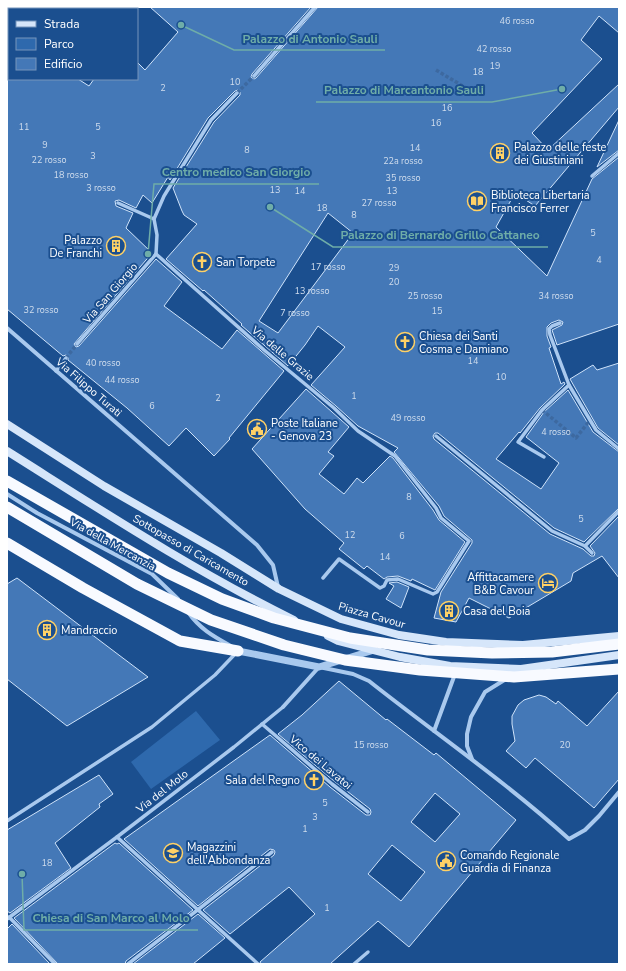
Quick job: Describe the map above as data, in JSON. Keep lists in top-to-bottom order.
{
  "streets": {
    "main road": ["Sottopasso di Caricamento", "Piazza Cavour"],
    "street": [
      "Via San Giorgio",
      "Via delle Grazie",
      "Via Filippo Turati",
      "Via della Mercanzia",
      "Vico dei Lavatoi",
      "Via del Molo"
    ]
  },
  "crossings": [
    ["Via San Giorgio", "Via delle Grazie"],
    ["Via Filippo Turati", "Sottopasso di Caricamento"],
    ["Via Filippo Turati", "Piazza Cavour"],
    ["Sottopasso di Caricamento", "Piazza Cavour"],
    ["Vico dei Lavatoi", "Via del Molo"]
  ],
  "places": {
    "other": [
      "Palazzo di Antonio Sauli",
      "Palazzo di Marcantonio Sauli",
      "Palazzo di Bernardo Grillo Cattaneo",
      "Centro medico San Giorgio",
      "Chiesa di San Marco al Molo"
    ],
    "building": [
      "Palazzo delle feste dei Giustiniani",
      "Palazzo De Franchi",
      "Casa del Boia",
      "Mandraccio"
    ],
    "library": ["Biblioteca Libertaria Francisco Ferrer"],
    "church": ["San Torpete", "Chiesa dei Santi Cosma e Damiano", "Sala del Regno"],
    "public building": ["Poste Italiane - Genova 23", "Comando Regionale Guardia di Finanza"],
    "hotel": ["Affittacamere B&B Cavour"],
    "school or university": ["Magazzini dell'Abbondanza"]
  },
  "house_numbers": [
    "46 rosso",
    "42 rosso",
    "19",
    "18",
    "10",
    "2",
    "16",
    "16",
    "11",
    "5",
    "9",
    "14",
    "8",
    "3",
    "22 rosso",
    "22a rosso",
    "18 rosso",
    "35 rosso",
    "3 rosso",
    "13",
    "14",
    "13",
    "27 rosso",
    "18",
    "8",
    "5",
    "4",
    "17 rosso",
    "29",
    "20",
    "13 rosso",
    "25 rosso",
    "34 rosso",
    "32 rosso",
    "15",
    "7 rosso",
    "14",
    "40 rosso",
    "10",
    "44 rosso",
    "1",
    "2",
    "6",
    "49 rosso",
    "4 rosso",
    "8",
    "5",
    "12",
    "6",
    "14",
    "15 rosso",
    "20",
    "5",
    "3",
    "1",
    "18",
    "1"
  ],
  "legend": ["Strada", "Parco", "Edificio"]
}
